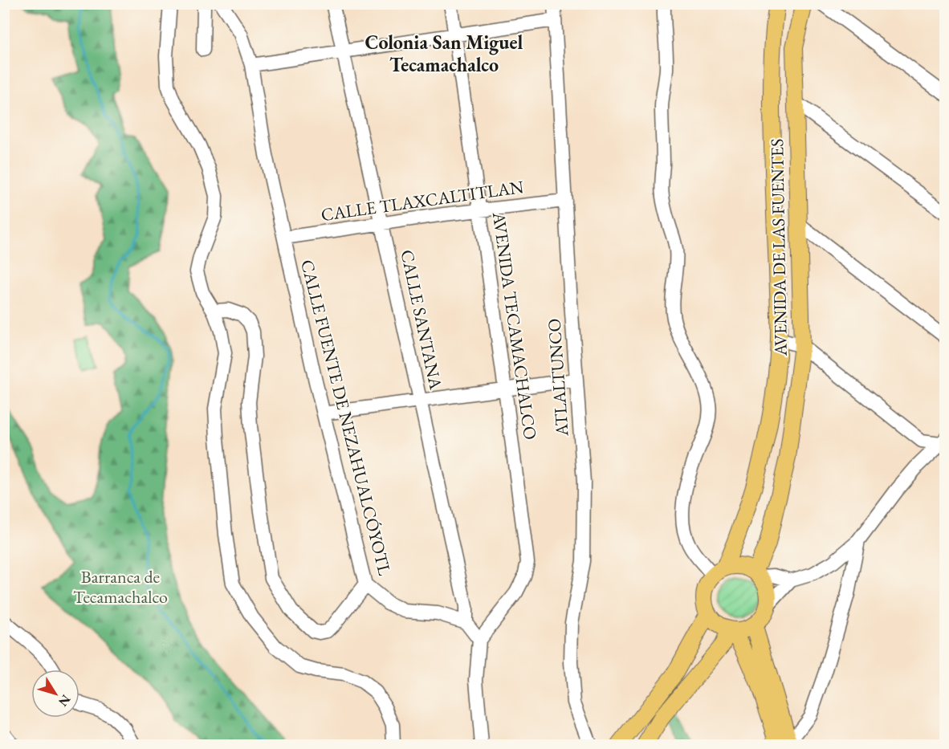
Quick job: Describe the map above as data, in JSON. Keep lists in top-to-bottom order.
{
  "streets": {
    "main road": ["AVENIDA DE LAS FUENTES"],
    "street": [
      "CALLE TLAXCALTITLAN",
      "CALLE SANTANA",
      "AVENIDA TECAMACHALCO",
      "ATLALTUNCO",
      "CALLE FUENTE DE NEZAHUALCÓYOTL"
    ]
  },
  "crossings": [
    ["CALLE TLAXCALTITLAN", "CALLE SANTANA"],
    ["CALLE TLAXCALTITLAN", "AVENIDA TECAMACHALCO"],
    ["CALLE TLAXCALTITLAN", "ATLALTUNCO"],
    ["CALLE TLAXCALTITLAN", "CALLE FUENTE DE NEZAHUALCÓYOTL"],
    ["CALLE SANTANA", "CALLE FUENTE DE NEZAHUALCÓYOTL"]
  ],
  "districts": ["Colonia San Miguel Tecamachalco"],
  "parks": ["Barranca de Tecamachalco"],
  "north": "bottom right"
}
